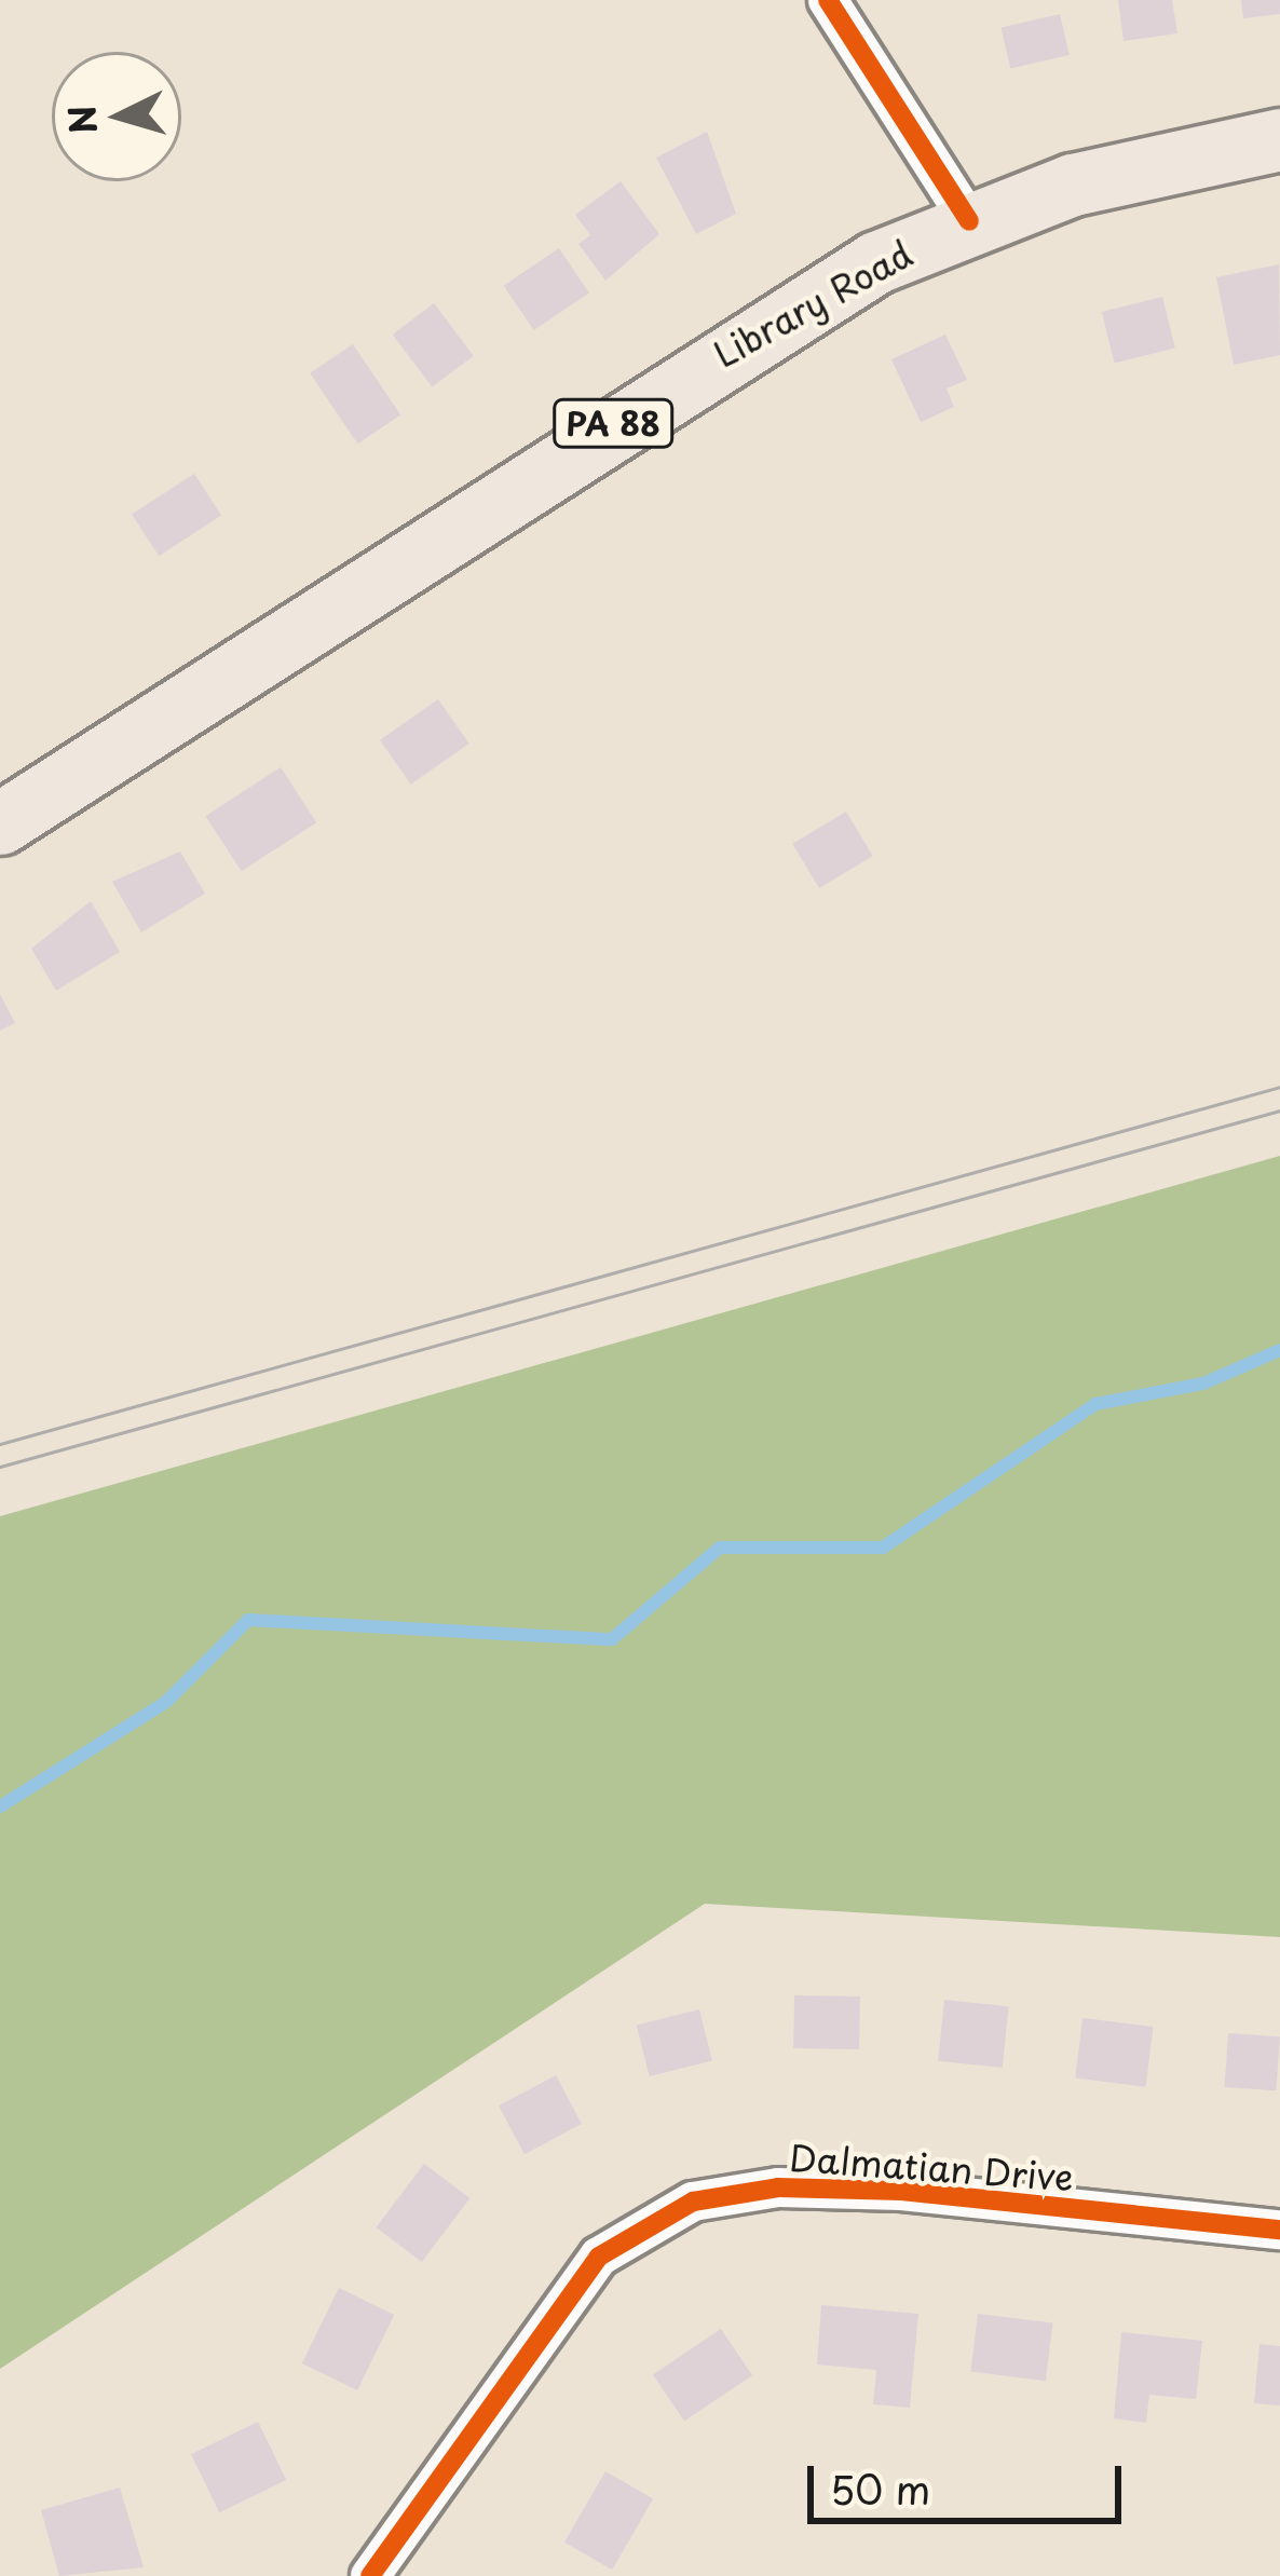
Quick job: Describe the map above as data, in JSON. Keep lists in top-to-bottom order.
{
  "streets": {
    "main road": ["Library Road", "PA 88"],
    "street": ["Dalmatian Drive"]
  },
  "scale_bar": "50 m",
  "north": "left"
}
